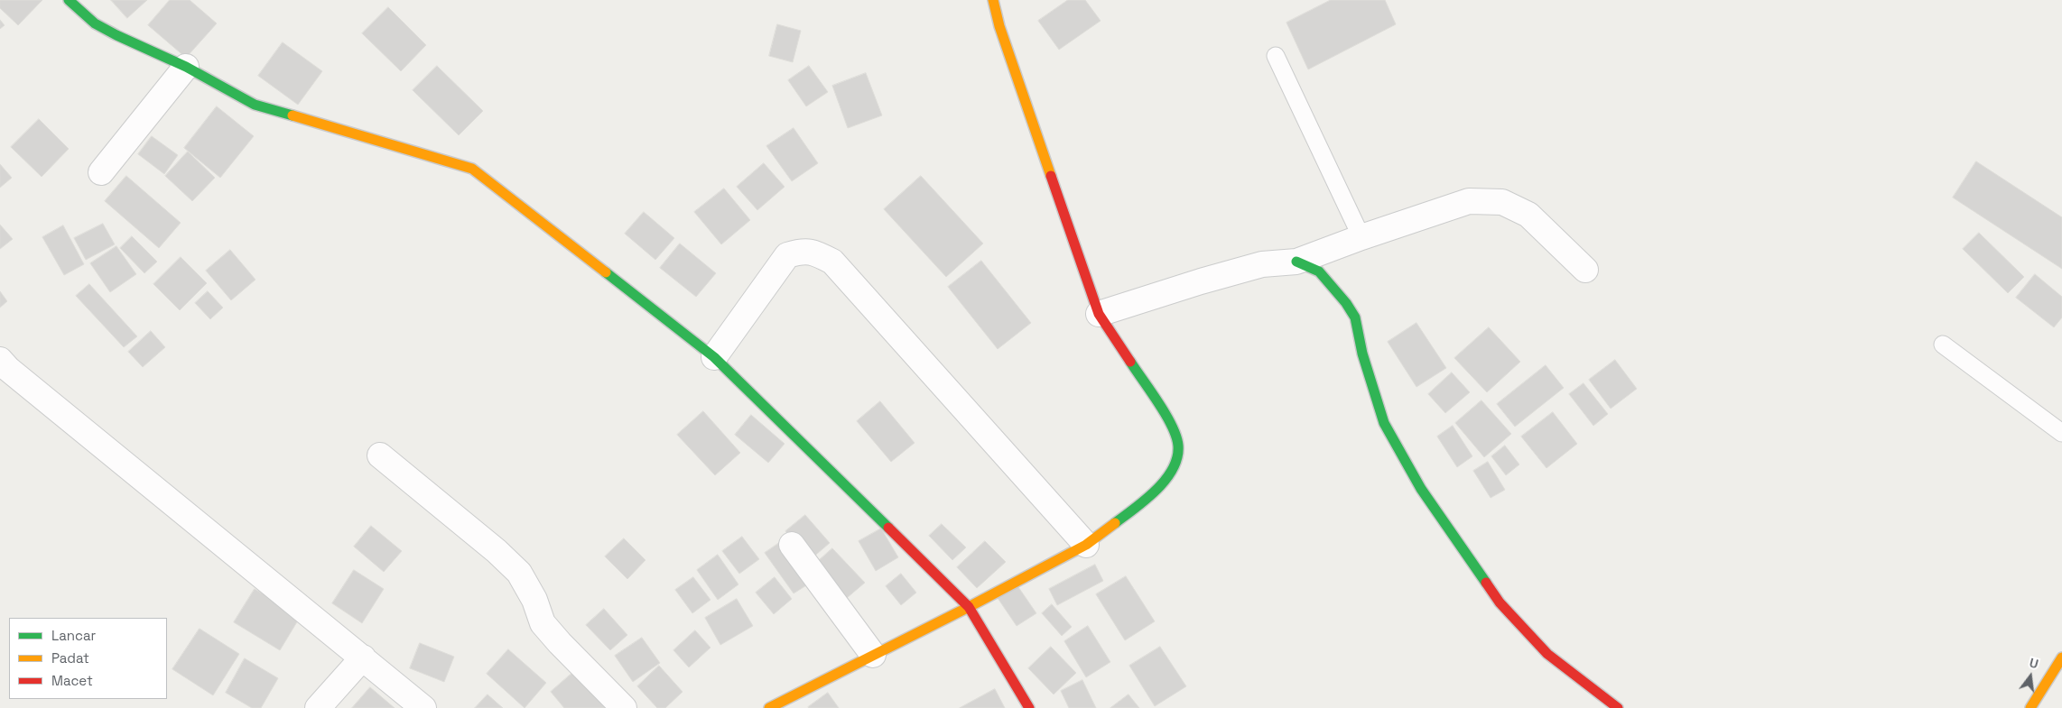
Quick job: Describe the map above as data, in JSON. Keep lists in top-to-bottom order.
{
  "legend": ["Lancar", "Padat", "Macet"],
  "north": "top"
}
